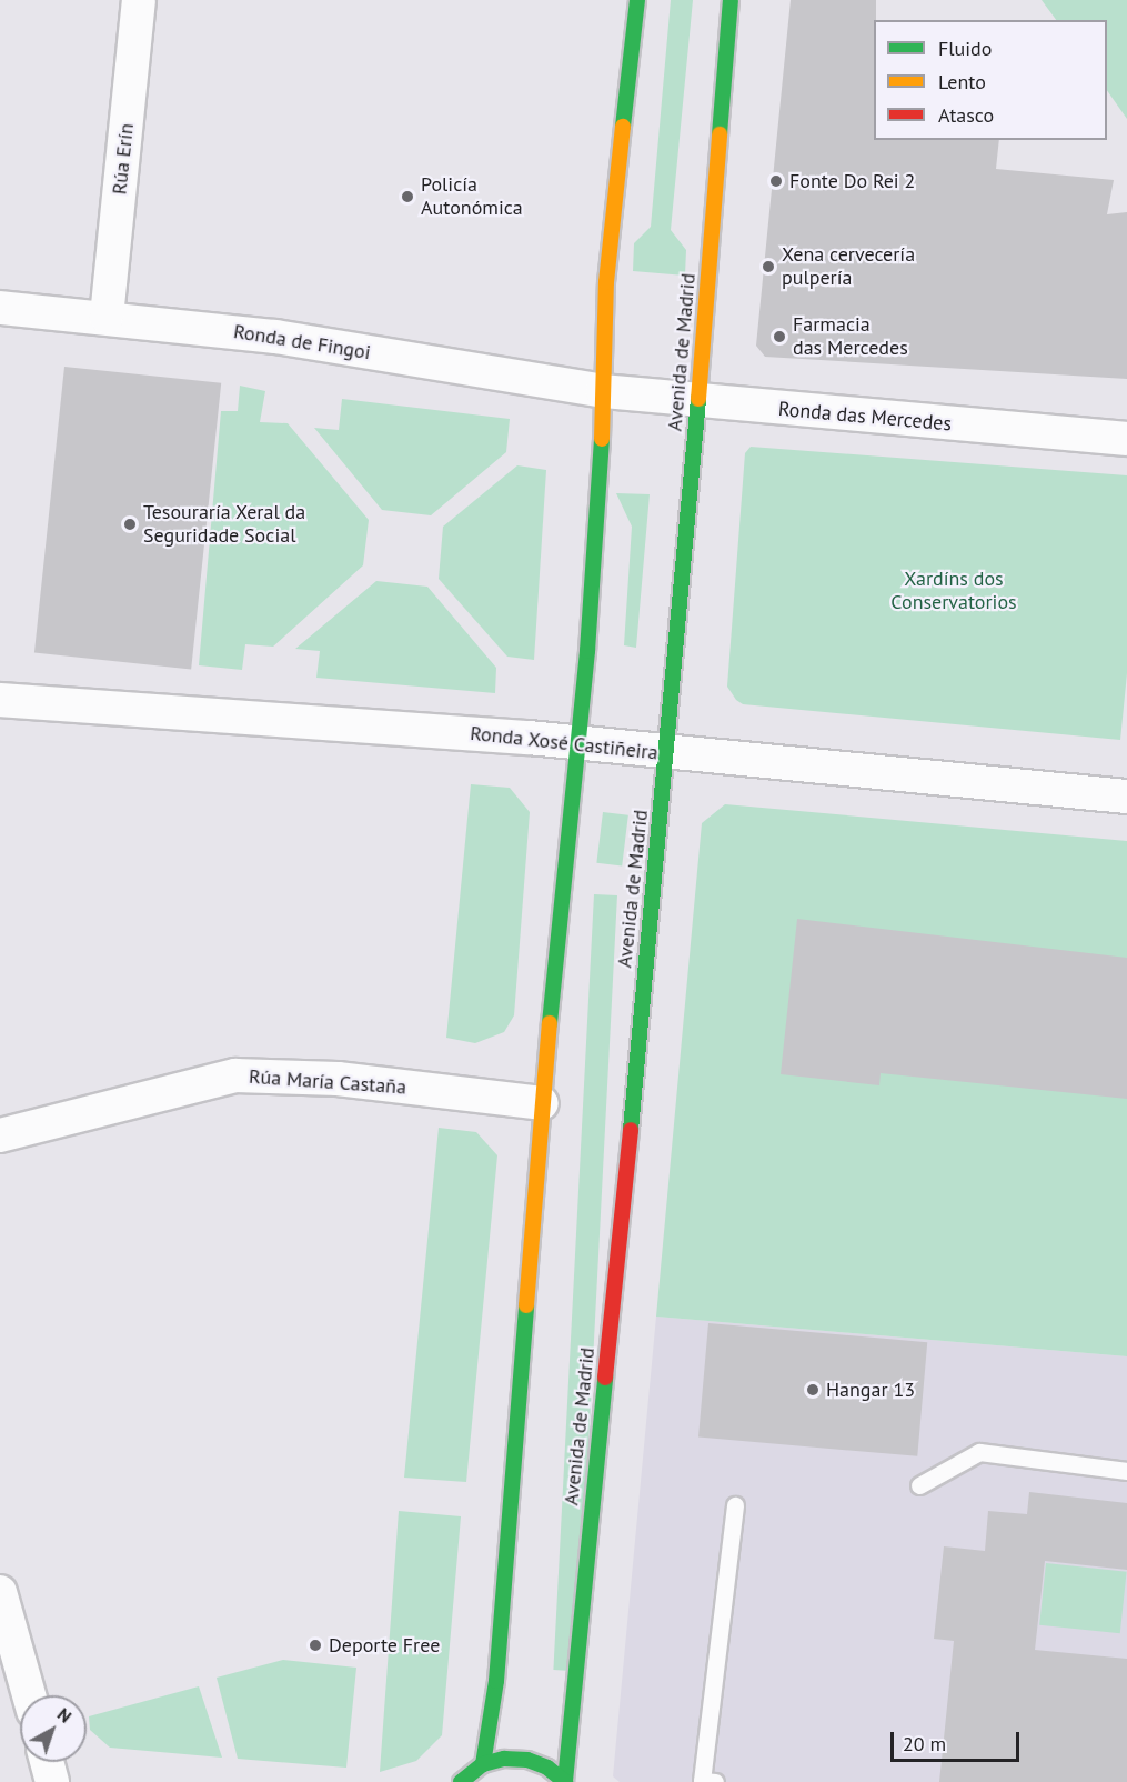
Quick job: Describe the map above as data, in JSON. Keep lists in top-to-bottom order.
{
  "streets": {
    "street": [
      "Rúa Erín",
      "Ronda de Fingoi",
      "Avenida de Madrid",
      "Ronda das Mercedes",
      "Ronda Xosé Castiñeira",
      "Rúa María Castaña"
    ]
  },
  "crossings": [
    ["Rúa Erín", "Ronda de Fingoi"],
    ["Ronda de Fingoi", "Ronda das Mercedes"],
    ["Avenida de Madrid", "Ronda das Mercedes"],
    ["Avenida de Madrid", "Ronda Xosé Castiñeira"]
  ],
  "parks": ["Xardíns dos Conservatorios"],
  "places": [
    "Fonte Do Rei 2",
    "Policía Autonómica",
    "Xena cervecería pulpería",
    "Farmacia das Mercedes",
    "Tesouraría Xeral da Seguridade Social",
    "Hangar 13",
    "Deporte Free"
  ],
  "legend": ["Fluido", "Lento", "Atasco"],
  "scale_bar": "20 m",
  "north": "top right"
}
